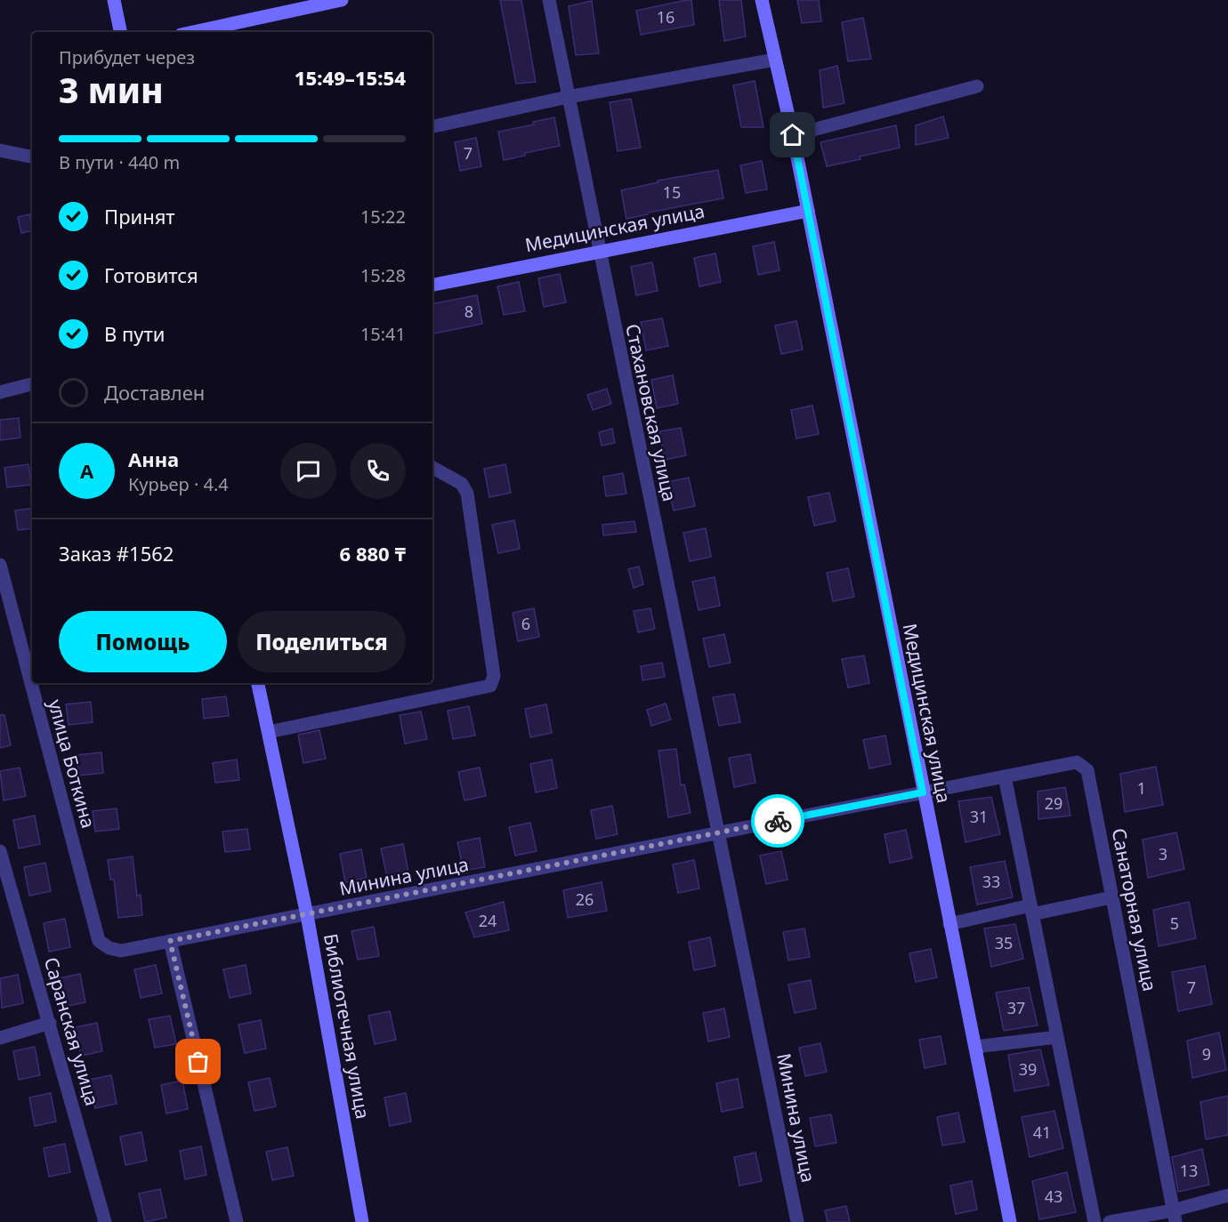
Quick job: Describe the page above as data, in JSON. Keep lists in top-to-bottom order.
{
  "streets": {
    "street": [
      "Медицинская улица",
      "Стахановская улица",
      "улица Боткина",
      "Минина улица",
      "Санаторная улица",
      "Библиотечная улица",
      "Саранская улица"
    ]
  },
  "crossings": [
    ["Медицинская улица", "Стахановская улица"],
    ["Медицинская улица", "Минина улица"],
    ["Медицинская улица", "Санаторная улица"],
    ["Стахановская улица", "Минина улица"],
    ["улица Боткина", "Минина улица"],
    ["Минина улица", "Санаторная улица"],
    ["Минина улица", "Библиотечная улица"]
  ],
  "house_numbers": [
    "16",
    "7",
    "15",
    "8",
    "6",
    "1",
    "29",
    "31",
    "3",
    "33",
    "26",
    "24",
    "5",
    "35",
    "7",
    "37",
    "9",
    "39",
    "41",
    "13",
    "43"
  ],
  "page": {
    "heading": ["3 мин", "Прибудет через", "15:49–15:54"],
    "panel": [
      "Анна",
      "Курьер · 4.4",
      "Заказ #1562",
      "6 880 ₸"
    ],
    "bar": "В пути · 440 m",
    "list": [
      ["Принят", "15:22"],
      ["Готовится", "15:28"],
      ["В пути", "15:41"],
      "Доставлен"
    ],
    "round": "А",
    "buttons": ["Помощь", "Поделиться"]
  }
}
